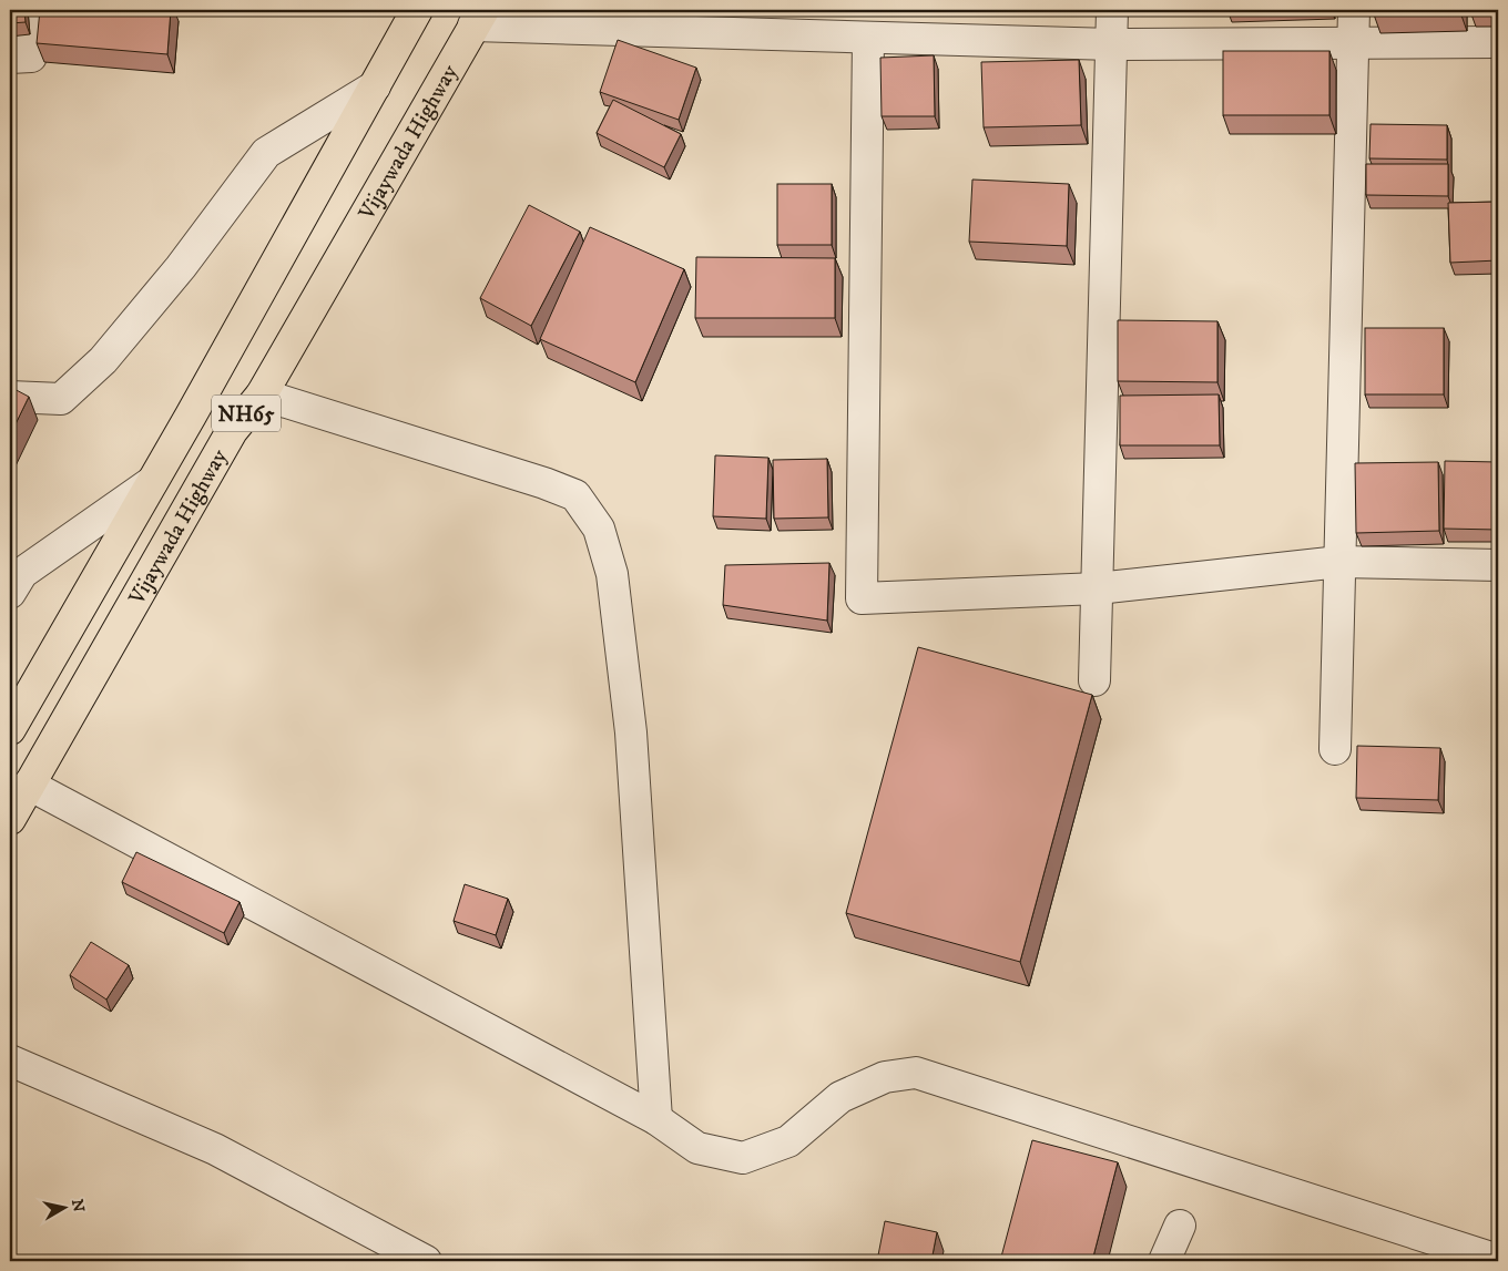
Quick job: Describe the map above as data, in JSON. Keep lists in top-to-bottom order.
{
  "streets": {
    "highway": ["Vijaywada Highway", "NH65"]
  },
  "north": "right"
}
